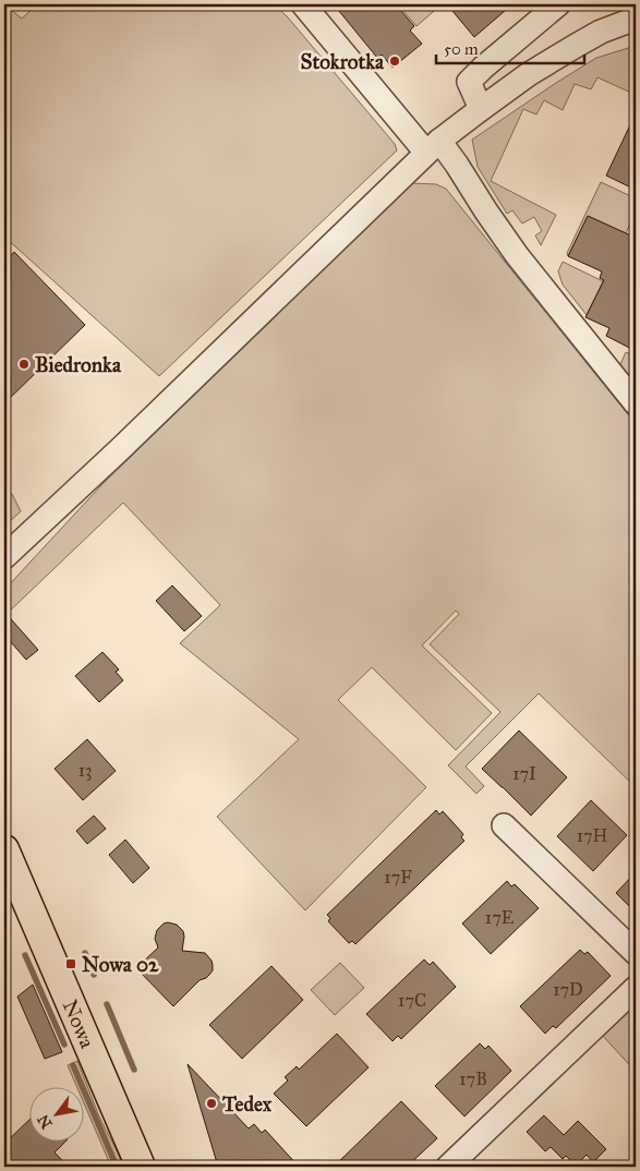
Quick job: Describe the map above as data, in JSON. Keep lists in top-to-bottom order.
{
  "streets": {
    "main road": ["Nowa"]
  },
  "places": {
    "other": ["Stokrotka", "Biedronka", "Tedex"],
    "transit": ["Nowa 02"]
  },
  "house_numbers": [
    "13",
    "17I",
    "17H",
    "17F",
    "17E",
    "17D",
    "17C",
    "17B"
  ],
  "scale_bar": "50 m",
  "north": "bottom left"
}
